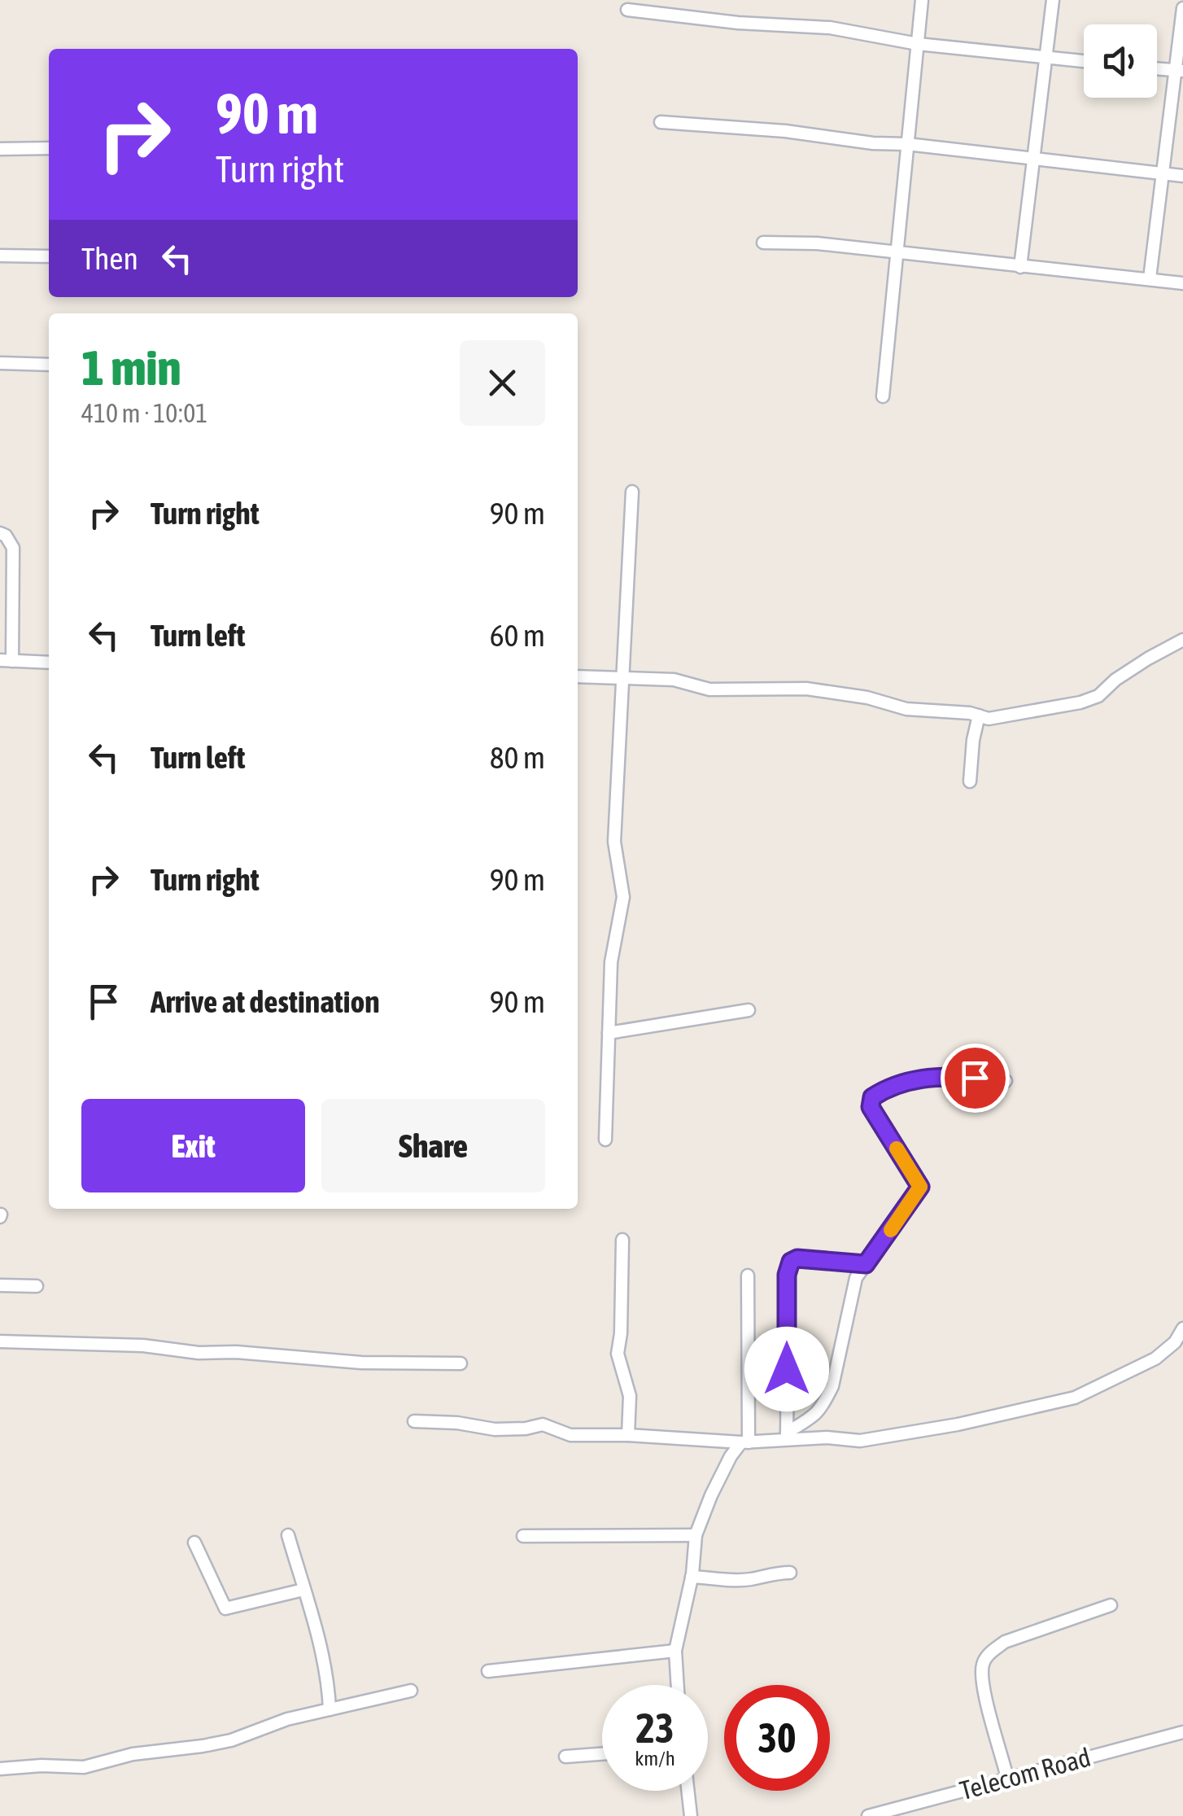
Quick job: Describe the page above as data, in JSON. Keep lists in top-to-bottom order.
{
  "streets": {
    "street": ["Telecom Road"]
  },
  "page": {
    "turn": ["90 m", "Turn right"],
    "then": "Then",
    "heading": ["1 min", "410 m · 10:01"],
    "list": [
      {
        "name": "Turn right",
        "value": "90 m"
      },
      {
        "name": "Turn left",
        "value": "60 m"
      },
      {
        "name": "Turn left",
        "value": "80 m"
      },
      {
        "name": "Turn right",
        "value": "90 m"
      },
      {
        "name": "Arrive at destination",
        "value": "90 m"
      }
    ],
    "buttons": ["Exit", "Share"],
    "speed": "23 km/h",
    "limit": "30"
  }
}
